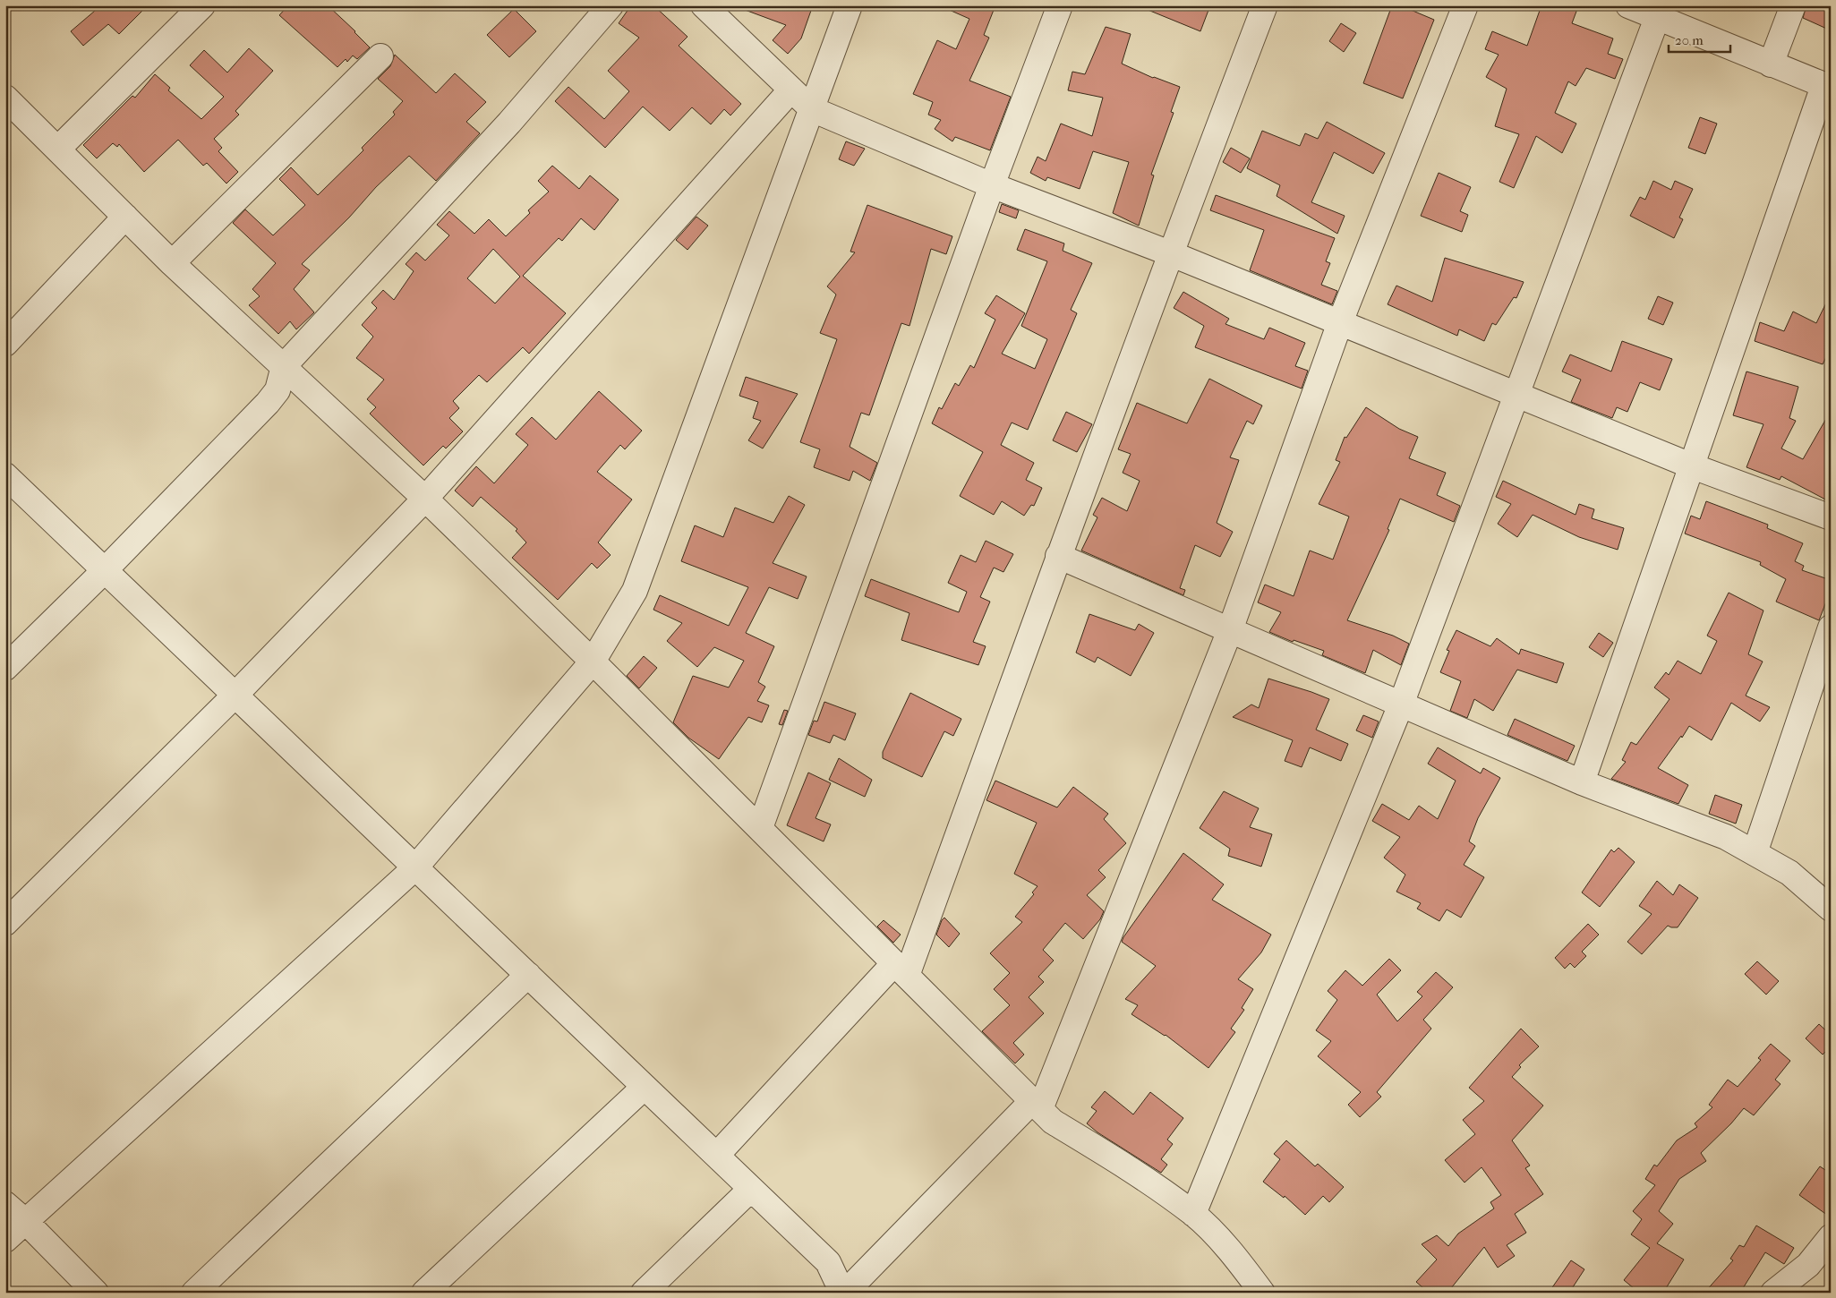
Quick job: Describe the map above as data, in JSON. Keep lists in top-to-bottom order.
{
  "scale_bar": "20 m"
}
